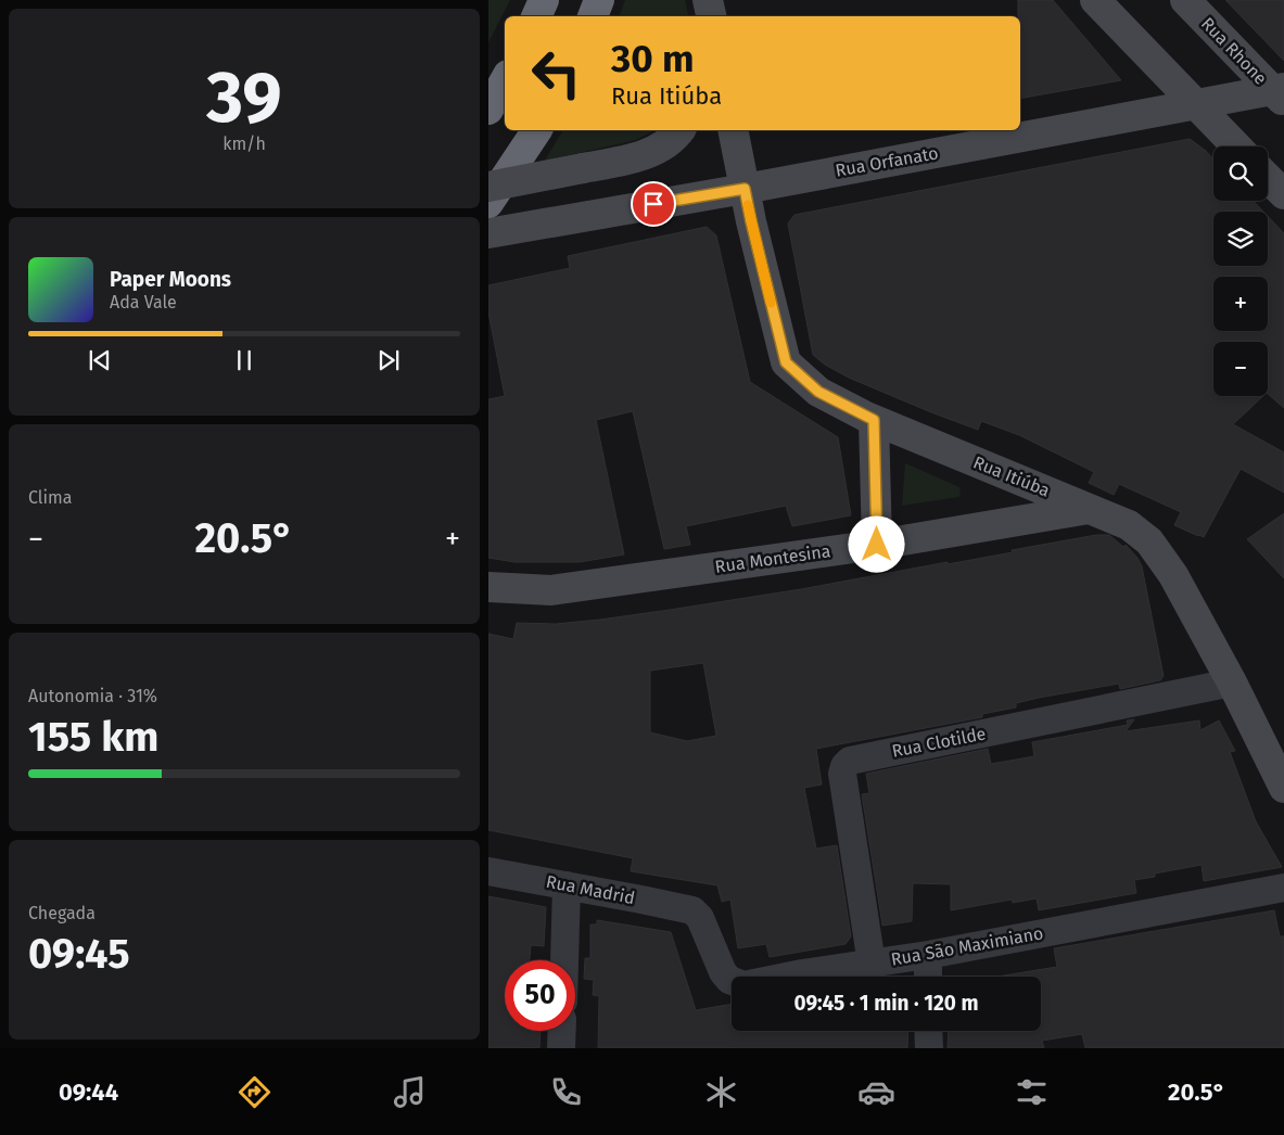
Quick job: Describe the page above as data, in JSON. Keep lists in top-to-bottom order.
{
  "streets": {
    "main road": [
      "Rua Rhone",
      "Rua Orfanato",
      "Rua Itiúba",
      "Rua Montesina"
    ],
    "street": ["Rua Clotilde", "Rua Madrid", "Rua São Maximiano"]
  },
  "crossings": [
    ["Rua Rhone", "Rua Orfanato"],
    ["Rua Orfanato", "Rua Itiúba"],
    ["Rua Itiúba", "Rua Montesina"],
    ["Rua Itiúba", "Rua Clotilde"],
    ["Rua Clotilde", "Rua São Maximiano"],
    ["Rua Madrid", "Rua São Maximiano"]
  ],
  "page": {
    "tile": [
      ["39", "km/h"],
      "Clima",
      ["Autonomia · 31%", "155 km"],
      ["Chegada", "09:45"]
    ],
    "turn": ["30 m", "Rua Itiúba"],
    "map_buttons": ["+", "−"],
    "song": ["Paper Moons", "Ada Vale"],
    "heat": ["−", "20.5°", "+"],
    "limit": "50",
    "trip": "09:45 · 1 min · 120 m",
    "tabs": ["09:44", "20.5°"]
  }
}
